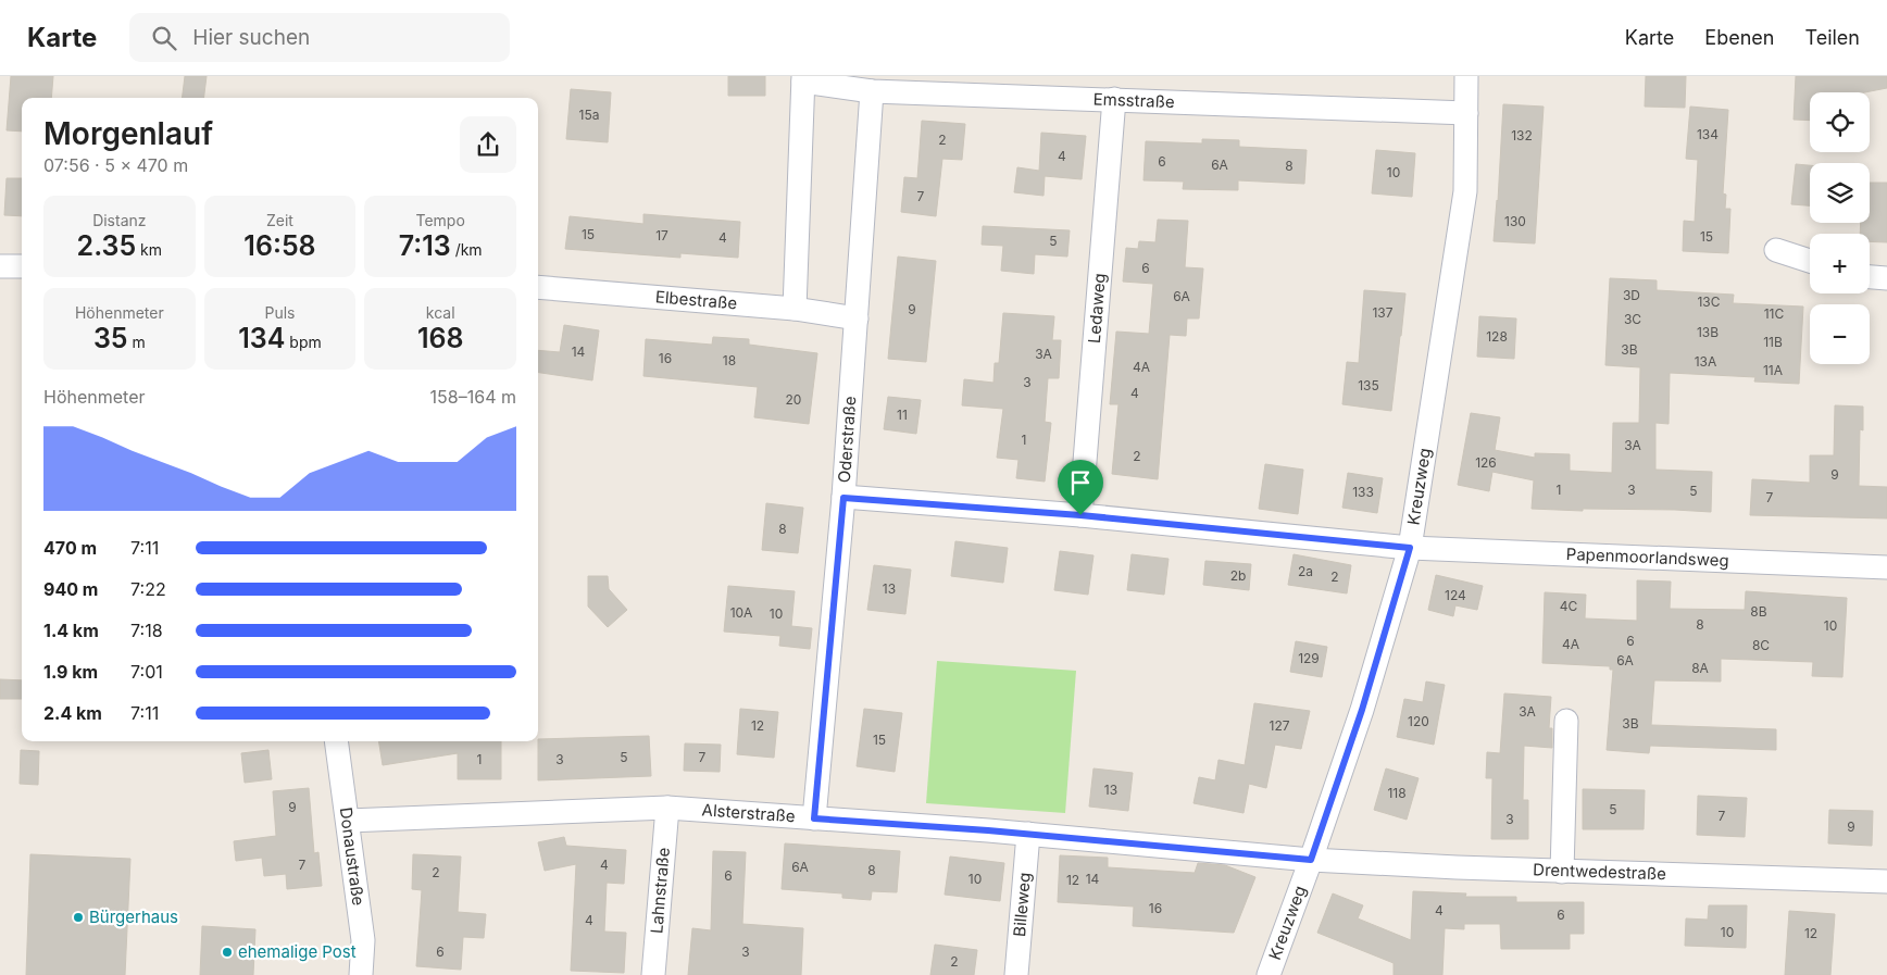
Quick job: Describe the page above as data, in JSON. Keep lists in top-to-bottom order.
{
  "streets": {
    "street": [
      "Emsstraße",
      "Elbestraße",
      "Ledaweg",
      "Oderstraße",
      "Kreuzweg",
      "Papenmoorlandsweg",
      "Alsterstraße",
      "Donaustraße",
      "Drentwedestraße",
      "Lahnstraße",
      "Billeweg"
    ]
  },
  "crossings": [
    ["Emsstraße", "Ledaweg"],
    ["Emsstraße", "Oderstraße"],
    ["Emsstraße", "Kreuzweg"],
    ["Elbestraße", "Oderstraße"],
    ["Ledaweg", "Papenmoorlandsweg"],
    ["Oderstraße", "Papenmoorlandsweg"],
    ["Oderstraße", "Alsterstraße"],
    ["Kreuzweg", "Papenmoorlandsweg"],
    ["Kreuzweg", "Alsterstraße"],
    ["Kreuzweg", "Drentwedestraße"],
    ["Alsterstraße", "Donaustraße"],
    ["Alsterstraße", "Drentwedestraße"],
    ["Alsterstraße", "Lahnstraße"],
    ["Alsterstraße", "Billeweg"]
  ],
  "places": ["Bürgerhaus", "ehemalige Post"],
  "house_numbers": [
    "15a",
    "134",
    "132",
    "2",
    "4",
    "6",
    "6A",
    "8",
    "10",
    "7",
    "130",
    "15",
    "17",
    "15",
    "4",
    "5",
    "6",
    "3D",
    "6A",
    "13C",
    "9",
    "137",
    "11C",
    "3C",
    "13B",
    "128",
    "11B",
    "3B",
    "14",
    "3A",
    "16",
    "18",
    "13A",
    "4A",
    "11A",
    "3",
    "135",
    "4",
    "20",
    "11",
    "1",
    "3A",
    "2",
    "126",
    "9",
    "1",
    "3",
    "5",
    "133",
    "7",
    "8",
    "2a",
    "2b",
    "2",
    "13",
    "124",
    "4C",
    "8B",
    "10A",
    "10",
    "8",
    "10",
    "6",
    "4A",
    "8C",
    "129",
    "6A",
    "8A",
    "3A",
    "120",
    "3B",
    "12",
    "127",
    "15",
    "5",
    "7",
    "1",
    "3",
    "13",
    "118",
    "9",
    "5",
    "7",
    "3",
    "9",
    "7",
    "4",
    "6A",
    "8",
    "2",
    "6",
    "10",
    "14",
    "12",
    "16",
    "4",
    "6",
    "4",
    "10",
    "12",
    "6",
    "3",
    "2"
  ],
  "page": {
    "header": "Karte",
    "search": "Hier suchen",
    "nav": ["Karte", "Ebenen", "Teilen"],
    "map_buttons": ["+", "−"],
    "heading": ["Morgenlauf", "07:56 · 5 × 470 m"],
    "stats": [
      ["Distanz", "2.35 km"],
      ["Zeit", "16:58"],
      ["Tempo", "7:13 /km"],
      ["Höhenmeter", "35 m"],
      ["Puls", "134 bpm"],
      ["kcal", "168"]
    ],
    "chart": ["Höhenmeter", "158–164 m"],
    "list": [
      {
        "name": "470 m",
        "note": "7:11"
      },
      {
        "name": "940 m",
        "note": "7:22"
      },
      {
        "name": "1.4 km",
        "note": "7:18"
      },
      {
        "name": "1.9 km",
        "note": "7:01"
      },
      {
        "name": "2.4 km",
        "note": "7:11"
      }
    ]
  }
}
